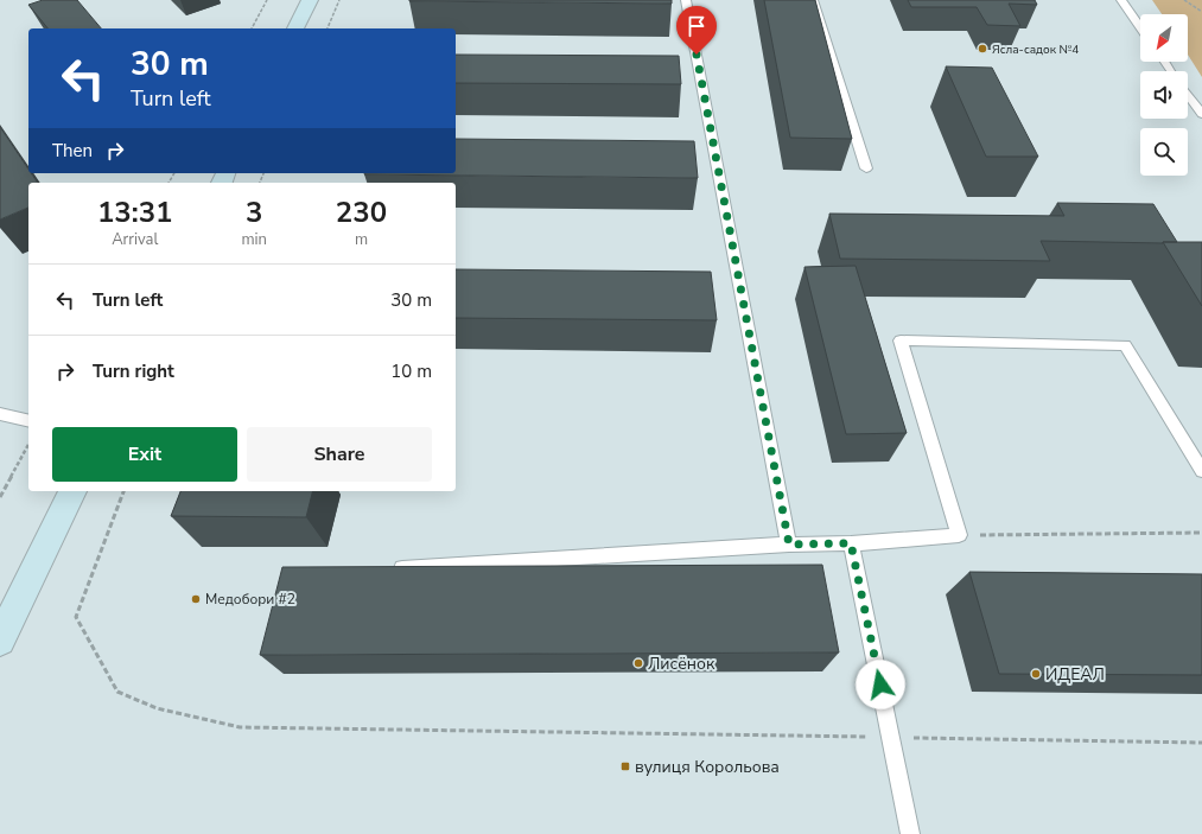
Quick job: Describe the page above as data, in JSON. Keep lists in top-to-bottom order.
{
  "places": {
    "other": [
      "Ясла-садок №4",
      "Медобори #2",
      "Лисёнок",
      "ИДЕАЛ"
    ],
    "transit": ["вулиця Корольова"]
  },
  "north": "bottom left",
  "page": {
    "turn": ["30 m", "Turn left"],
    "then": "Then",
    "eta": [
      "13:31",
      "Arrival",
      "3",
      "min",
      "230",
      "m"
    ],
    "list": [
      {
        "name": "Turn left",
        "value": "30 m"
      },
      {
        "name": "Turn right",
        "value": "10 m"
      }
    ],
    "buttons": ["Exit", "Share"]
  }
}
